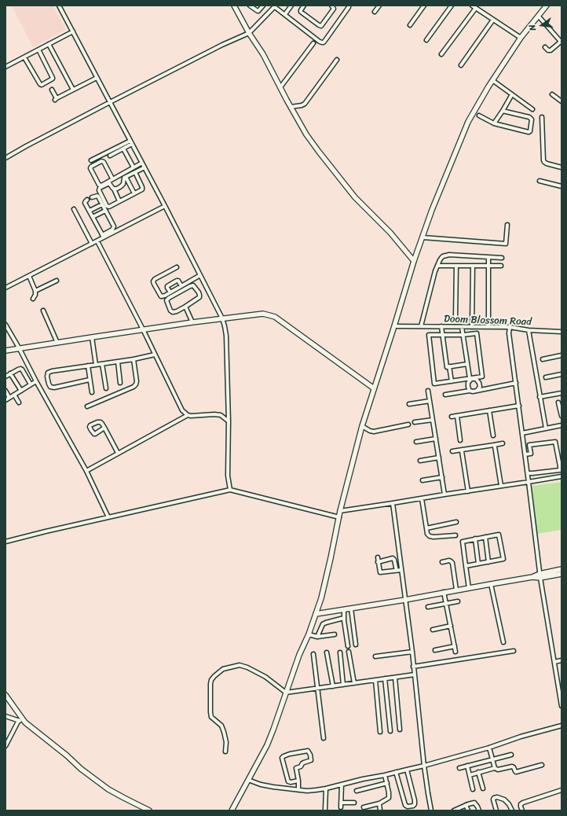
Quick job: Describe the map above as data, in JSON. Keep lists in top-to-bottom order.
{
  "streets": {
    "street": ["Doom Blossom Road"]
  },
  "north": "left"
}
